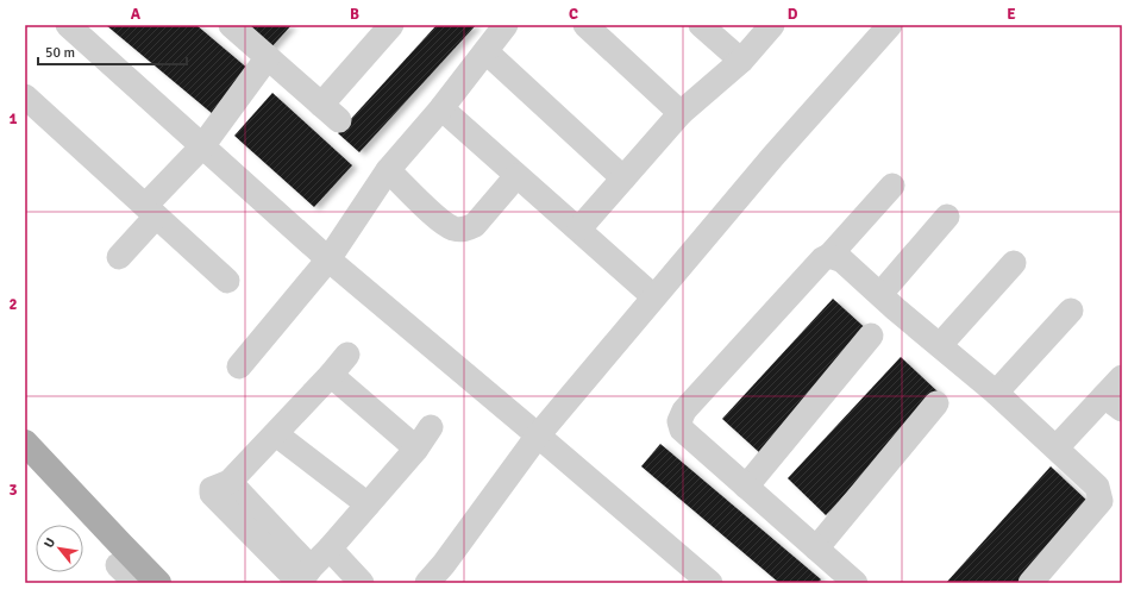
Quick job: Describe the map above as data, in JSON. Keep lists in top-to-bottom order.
{
  "scale_bar": "50 m",
  "north": "top left",
  "grid": {
    "columns": [
      "A",
      "B",
      "C",
      "D",
      "E"
    ],
    "rows": ["1", "2", "3"]
  }
}
